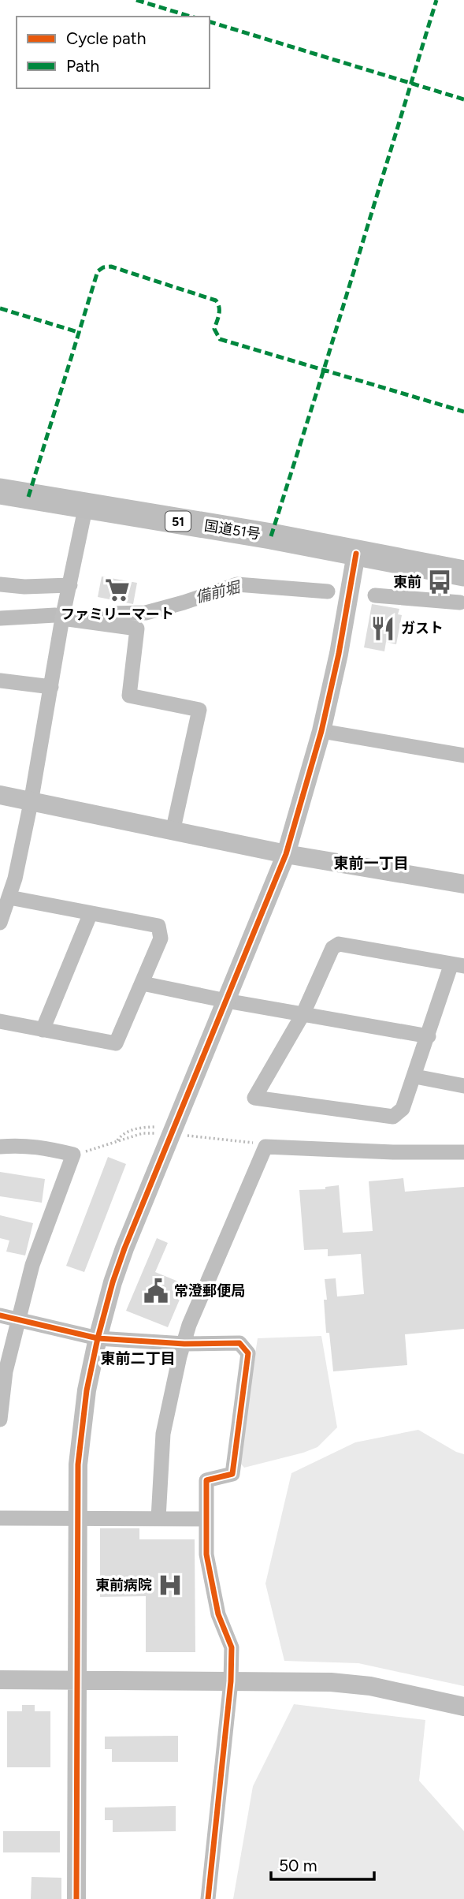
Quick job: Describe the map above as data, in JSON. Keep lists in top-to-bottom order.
{
  "streets": {
    "highway": ["51", "国道51号"]
  },
  "districts": ["東前一丁目", "東前二丁目"],
  "water": ["備前堀"],
  "places": {
    "bus stop": ["東前"],
    "supermarket": ["ファミリーマート"],
    "restaurant": ["ガスト"],
    "public building": ["常澄郵便局"],
    "hospital": ["東前病院"]
  },
  "legend": ["Cycle path", "Path"],
  "scale_bar": "50 m"
}
